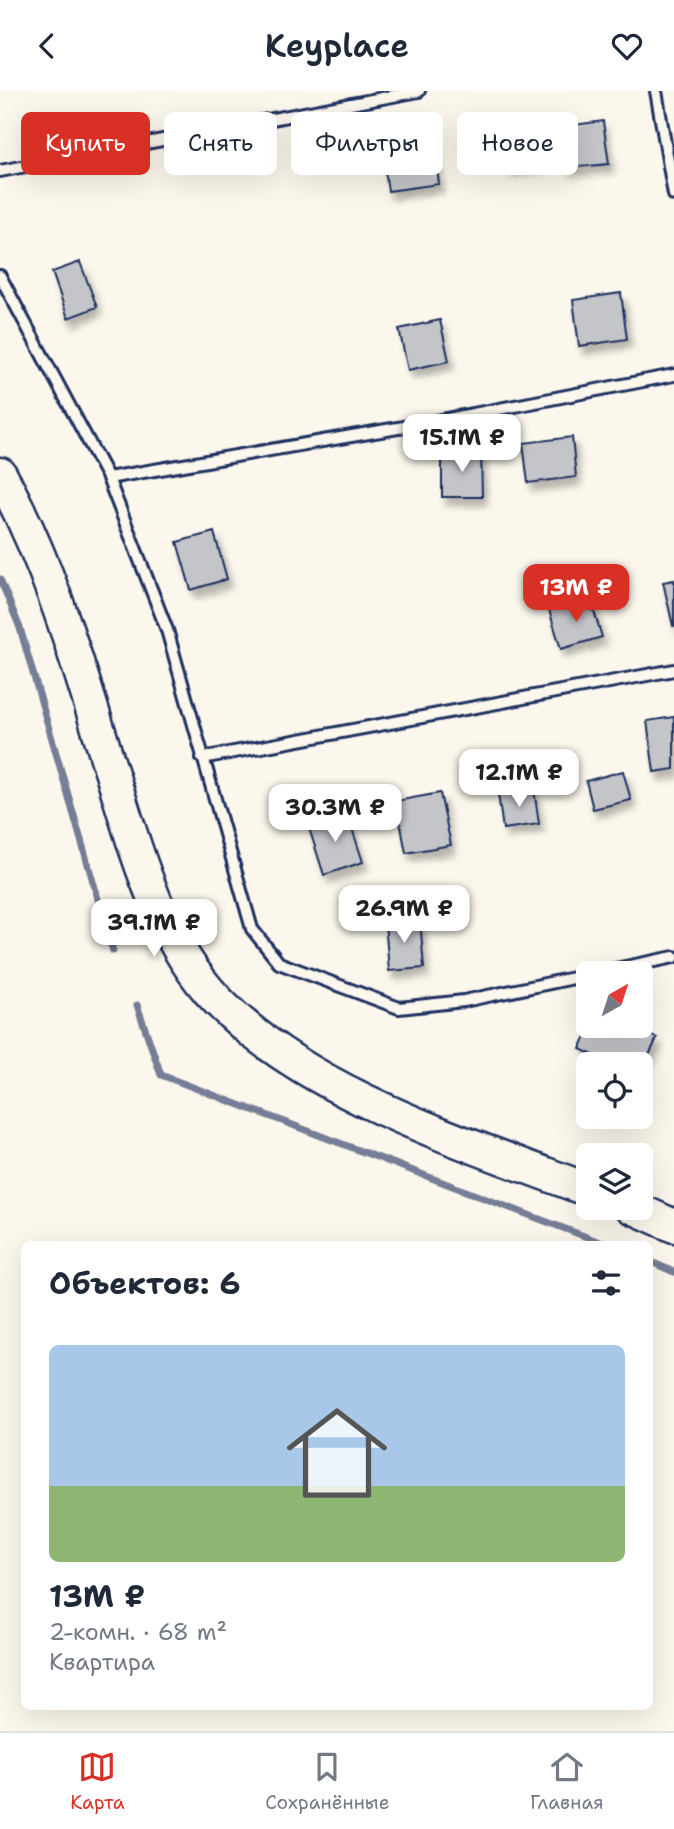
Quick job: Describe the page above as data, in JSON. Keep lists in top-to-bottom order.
{
  "north": "top right",
  "page": {
    "header": "Keyplace",
    "chip": [
      "Купить",
      "Снять",
      "Фильтры",
      "Новое"
    ],
    "price": [
      "15.1M ₽",
      "13M ₽",
      "12.1M ₽",
      "30.3M ₽",
      "26.9M ₽",
      "39.1M ₽"
    ],
    "heading": "Объектов: 6",
    "list": [
      {
        "name": "13M ₽",
        "note": "2-комн. · 68 m² · Квартира"
      }
    ],
    "tabs": ["Карта", "Сохранённые", "Главная"]
  }
}
